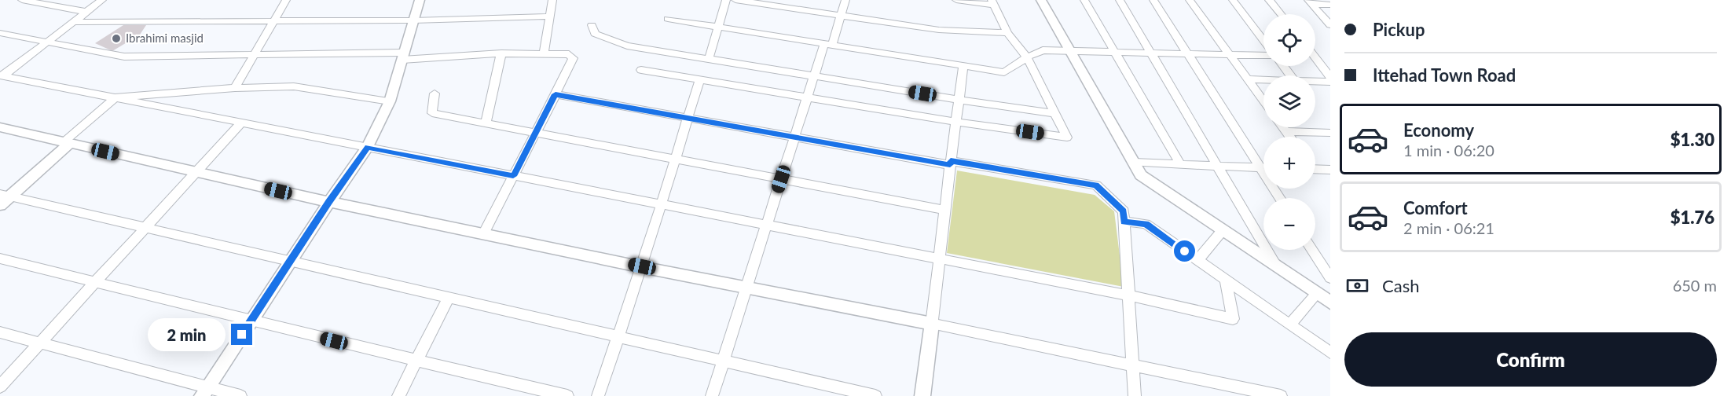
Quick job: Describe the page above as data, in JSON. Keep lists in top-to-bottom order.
{
  "places": ["Ibrahimi masjid"],
  "page": {
    "banner": ["Pickup", "Ittehad Town Road"],
    "map_buttons": ["+", "−"],
    "list": [
      {
        "name": "Economy",
        "note": "1 min · 06:20",
        "value": "$1.30"
      },
      {
        "name": "Comfort",
        "note": "2 min · 06:21",
        "value": "$1.76"
      }
    ],
    "pay": ["Cash", "650 m"],
    "bubble": "2 min",
    "buttons": "Confirm"
  }
}
